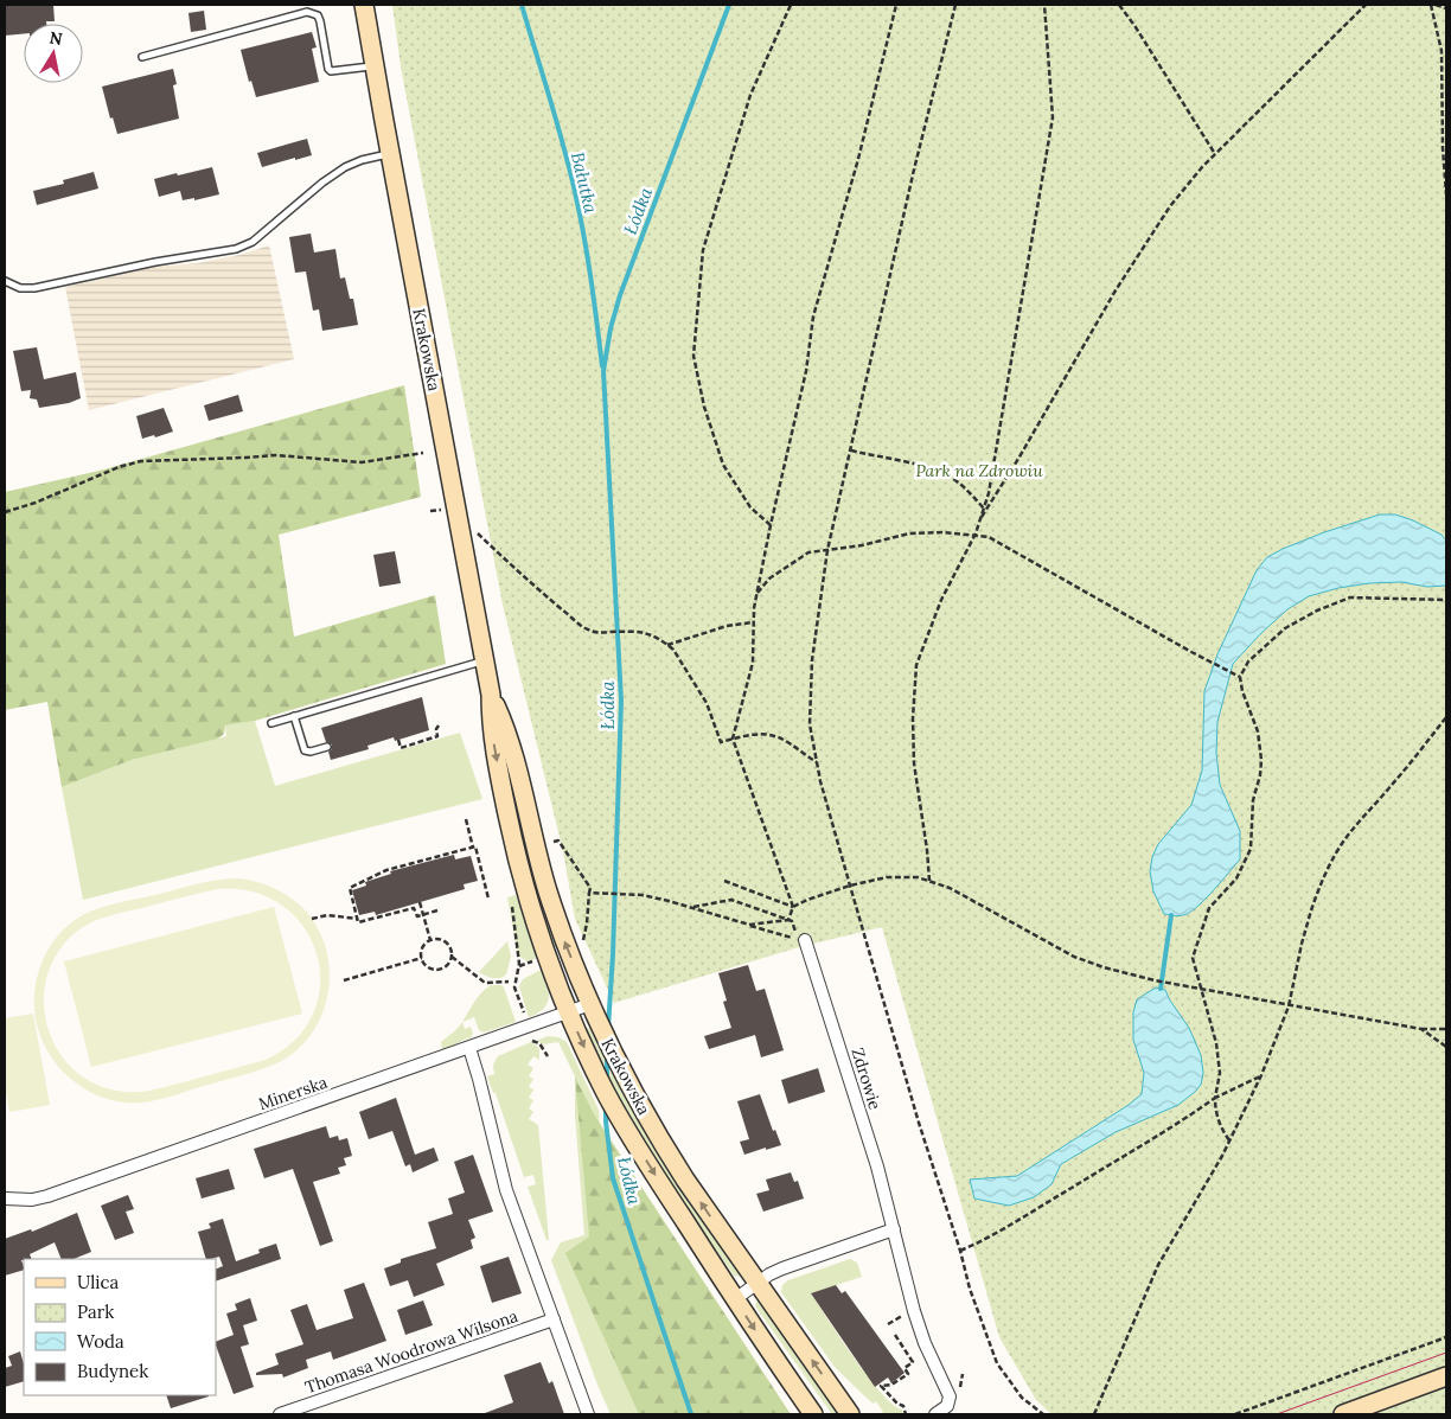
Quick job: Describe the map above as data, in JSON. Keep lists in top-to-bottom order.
{
  "streets": {
    "main road": ["Krakowska"],
    "street": ["Zdrowie", "Minerska", "Thomasa Woodrowa Wilsona"]
  },
  "crossings": [
    ["Krakowska", "Minerska"]
  ],
  "water": ["Bałutka", "Łódka"],
  "parks": ["Park na Zdrowiu"],
  "legend": [
    "Ulica",
    "Park",
    "Woda",
    "Budynek"
  ],
  "north": "top"
}
